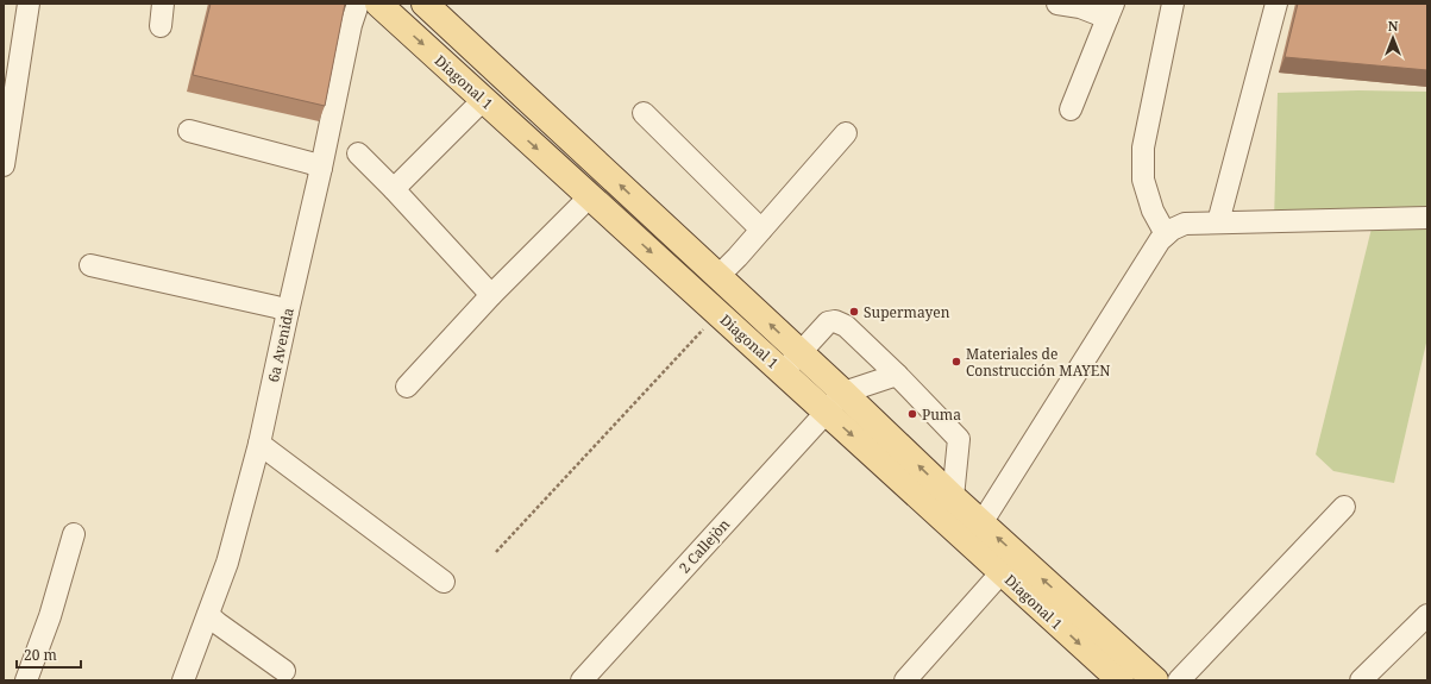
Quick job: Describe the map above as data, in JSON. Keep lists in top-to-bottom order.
{
  "streets": {
    "main road": ["Diagonal 1"],
    "street": ["6a Avenida"]
  },
  "places": ["Supermayen", "Materiales de Construcción MAYEN", "Puma"],
  "scale_bar": "20 m",
  "north": "top"
}
